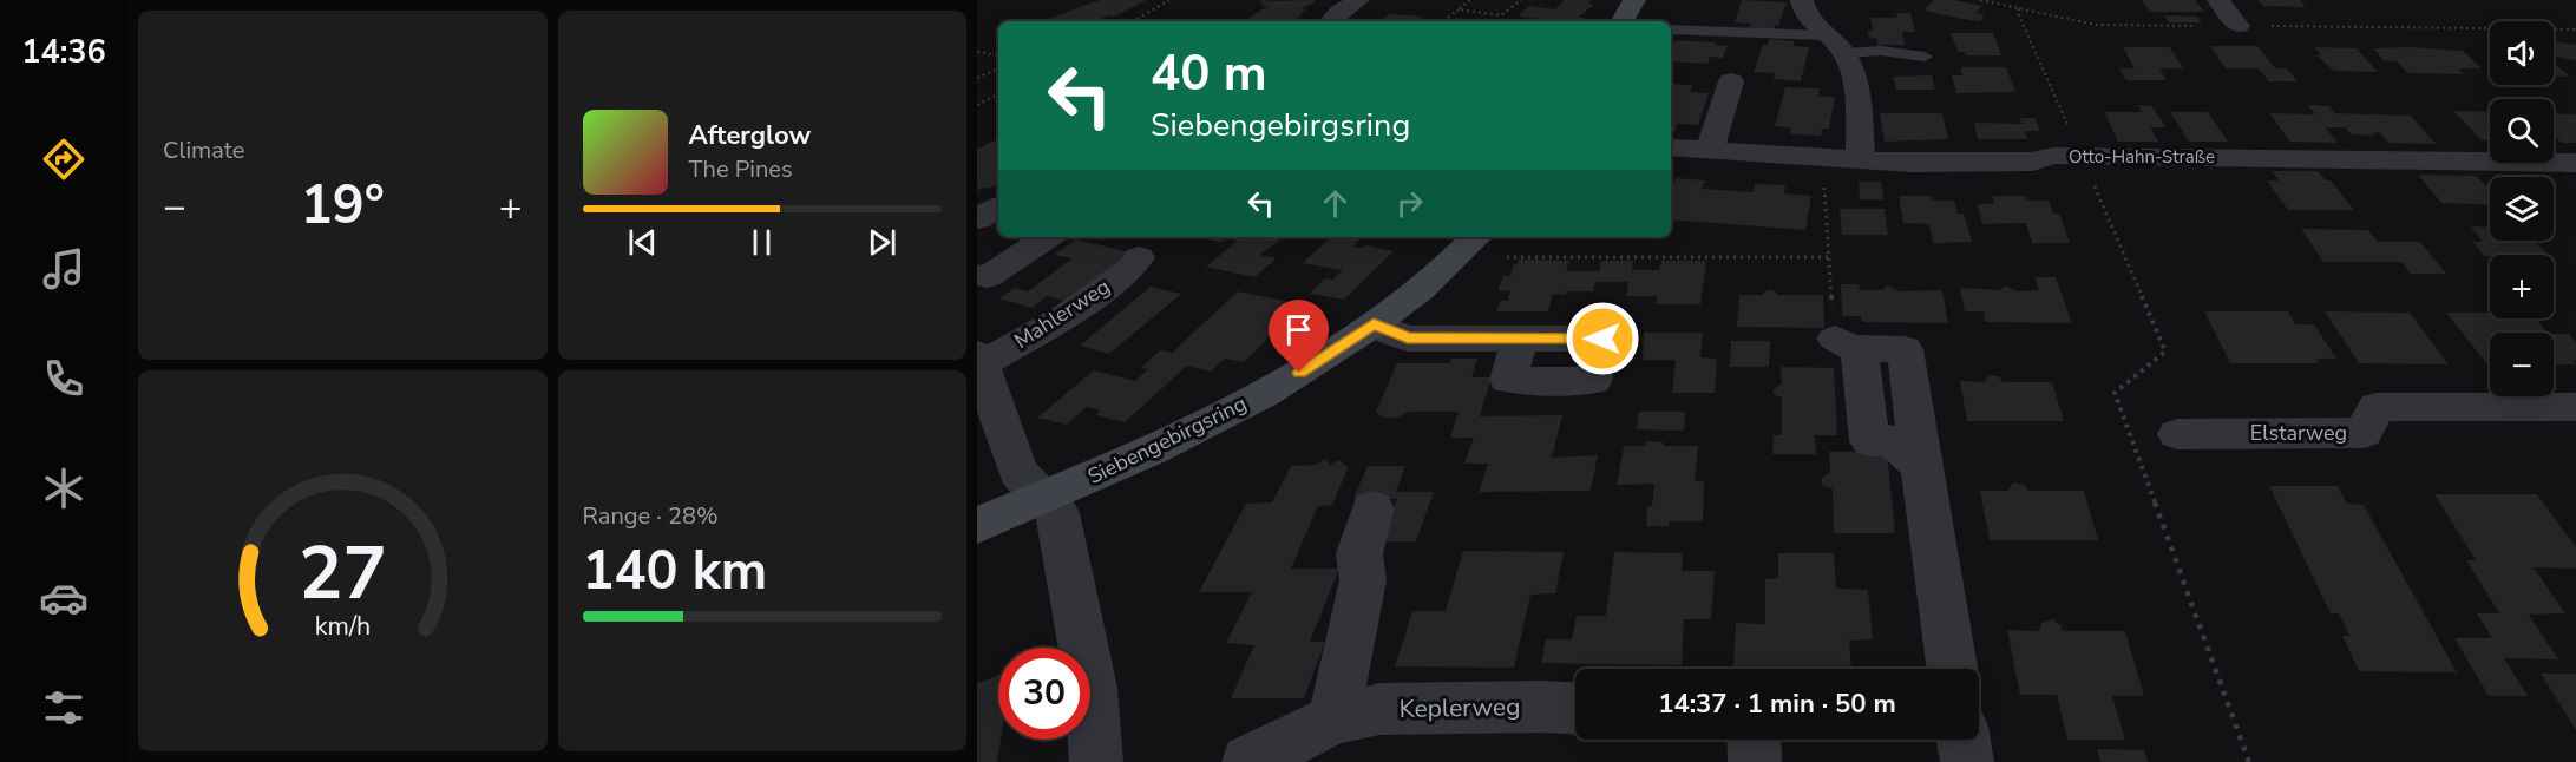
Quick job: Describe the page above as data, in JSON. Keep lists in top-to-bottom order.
{
  "streets": {
    "street": [
      "Otto-Hahn-Straße",
      "Mahlerweg",
      "Elstarweg",
      "Siebengebirgsring",
      "Keplerweg"
    ]
  },
  "page": {
    "tabs": "14:36",
    "tile": [
      "Climate",
      ["Range · 28%", "140 km"]
    ],
    "map_buttons": ["+", "−"],
    "turn": ["40 m", "Siebengebirgsring"],
    "song": ["Afterglow", "The Pines"],
    "heat": ["−", "19°", "+"],
    "limit": "30",
    "trip": "14:37 · 1 min · 50 m",
    "gauge": ["27", "km/h"]
  }
}
